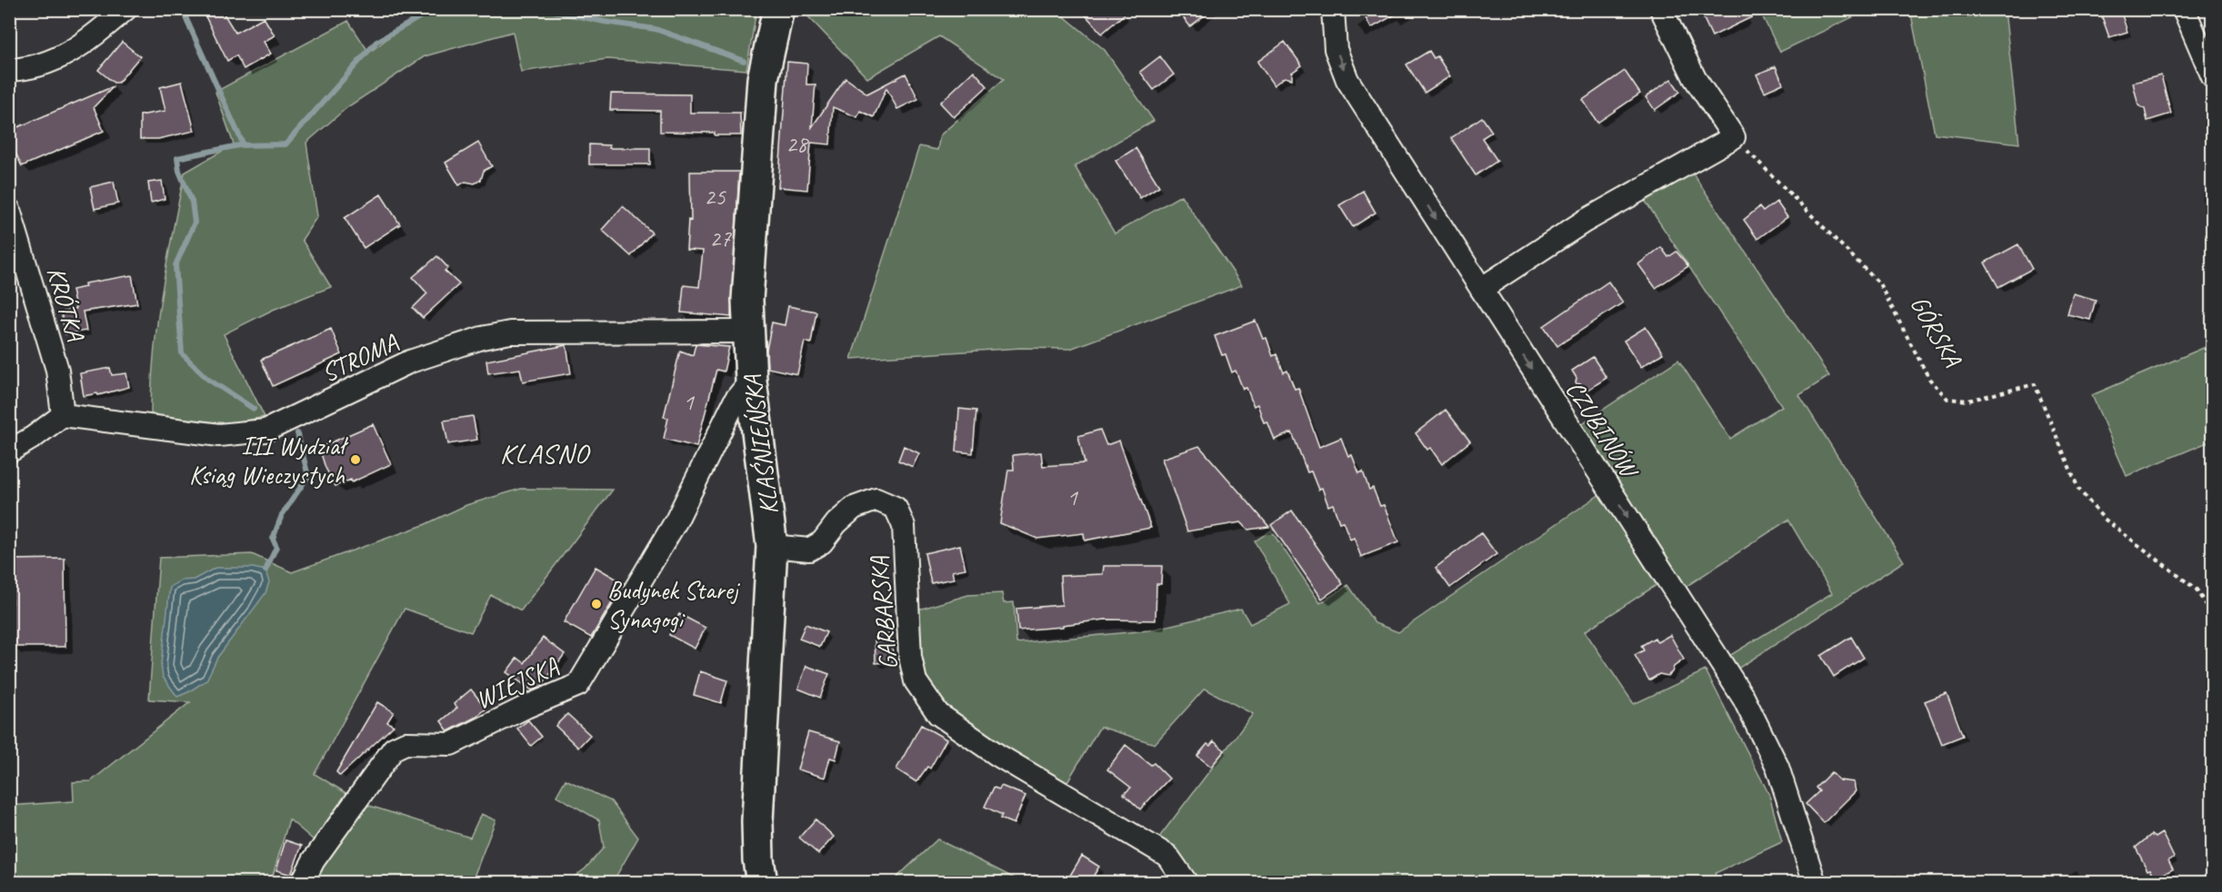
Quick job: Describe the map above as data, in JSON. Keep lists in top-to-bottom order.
{
  "streets": {
    "street": [
      "KRÓTKA",
      "STROMA",
      "CZUBINÓW",
      "KLAŚNIEŃSKA",
      "GARBARSKA",
      "WIEJSKA"
    ],
    "path": ["GÓRSKA"]
  },
  "crossings": [
    ["KRÓTKA", "STROMA"],
    ["STROMA", "KLAŚNIEŃSKA"],
    ["KLAŚNIEŃSKA", "GARBARSKA"],
    ["KLAŚNIEŃSKA", "WIEJSKA"]
  ],
  "one_way": ["CZUBINÓW"],
  "districts": ["KLASNO"],
  "places": ["III Wydział Ksiąg Wieczystych", "Budynek Starej Synagogi"],
  "house_numbers": [
    "28",
    "25",
    "27",
    "1",
    "1"
  ]
}
